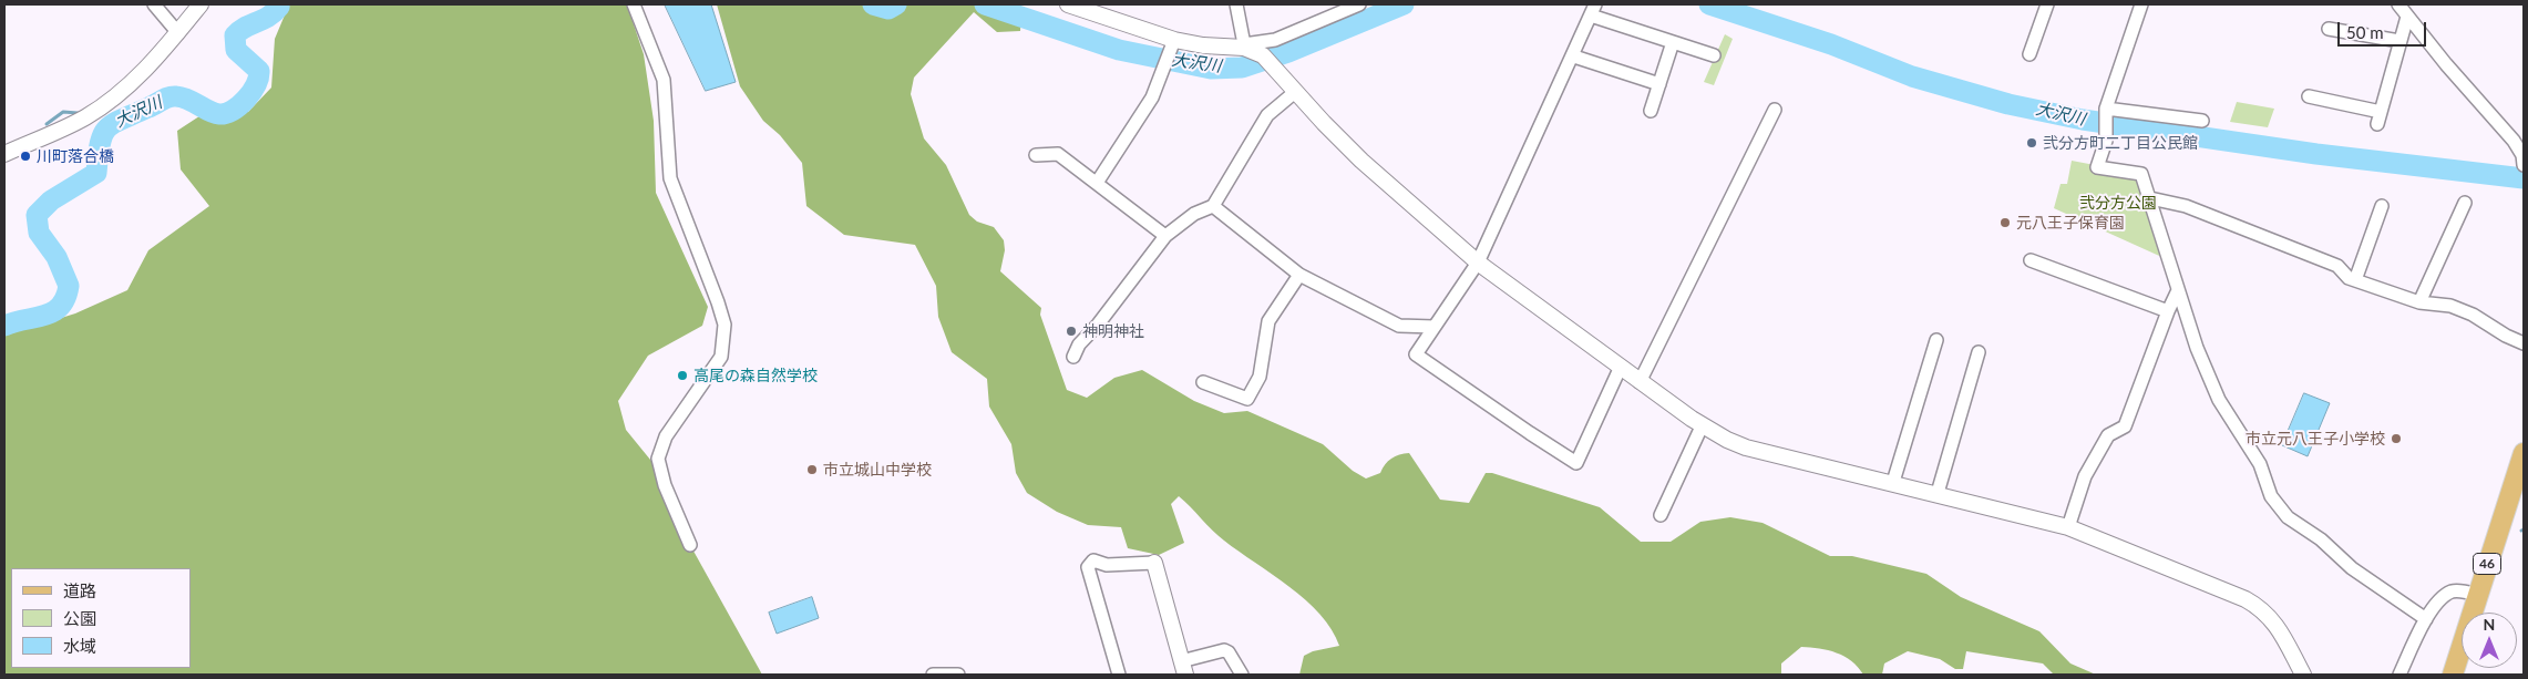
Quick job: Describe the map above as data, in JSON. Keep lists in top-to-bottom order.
{
  "streets": {
    "main road": ["46"]
  },
  "water": ["大沢川"],
  "parks": ["弐分方公園"],
  "places": [
    "弐分方町二丁目公民館",
    "川町落合橋",
    "元八王子保育園",
    "神明神社",
    "高尾の森自然学校",
    "市立元八王子小学校",
    "市立城山中学校"
  ],
  "legend": ["道路", "公園", "水域"],
  "scale_bar": "50 m",
  "north": "top"
}
